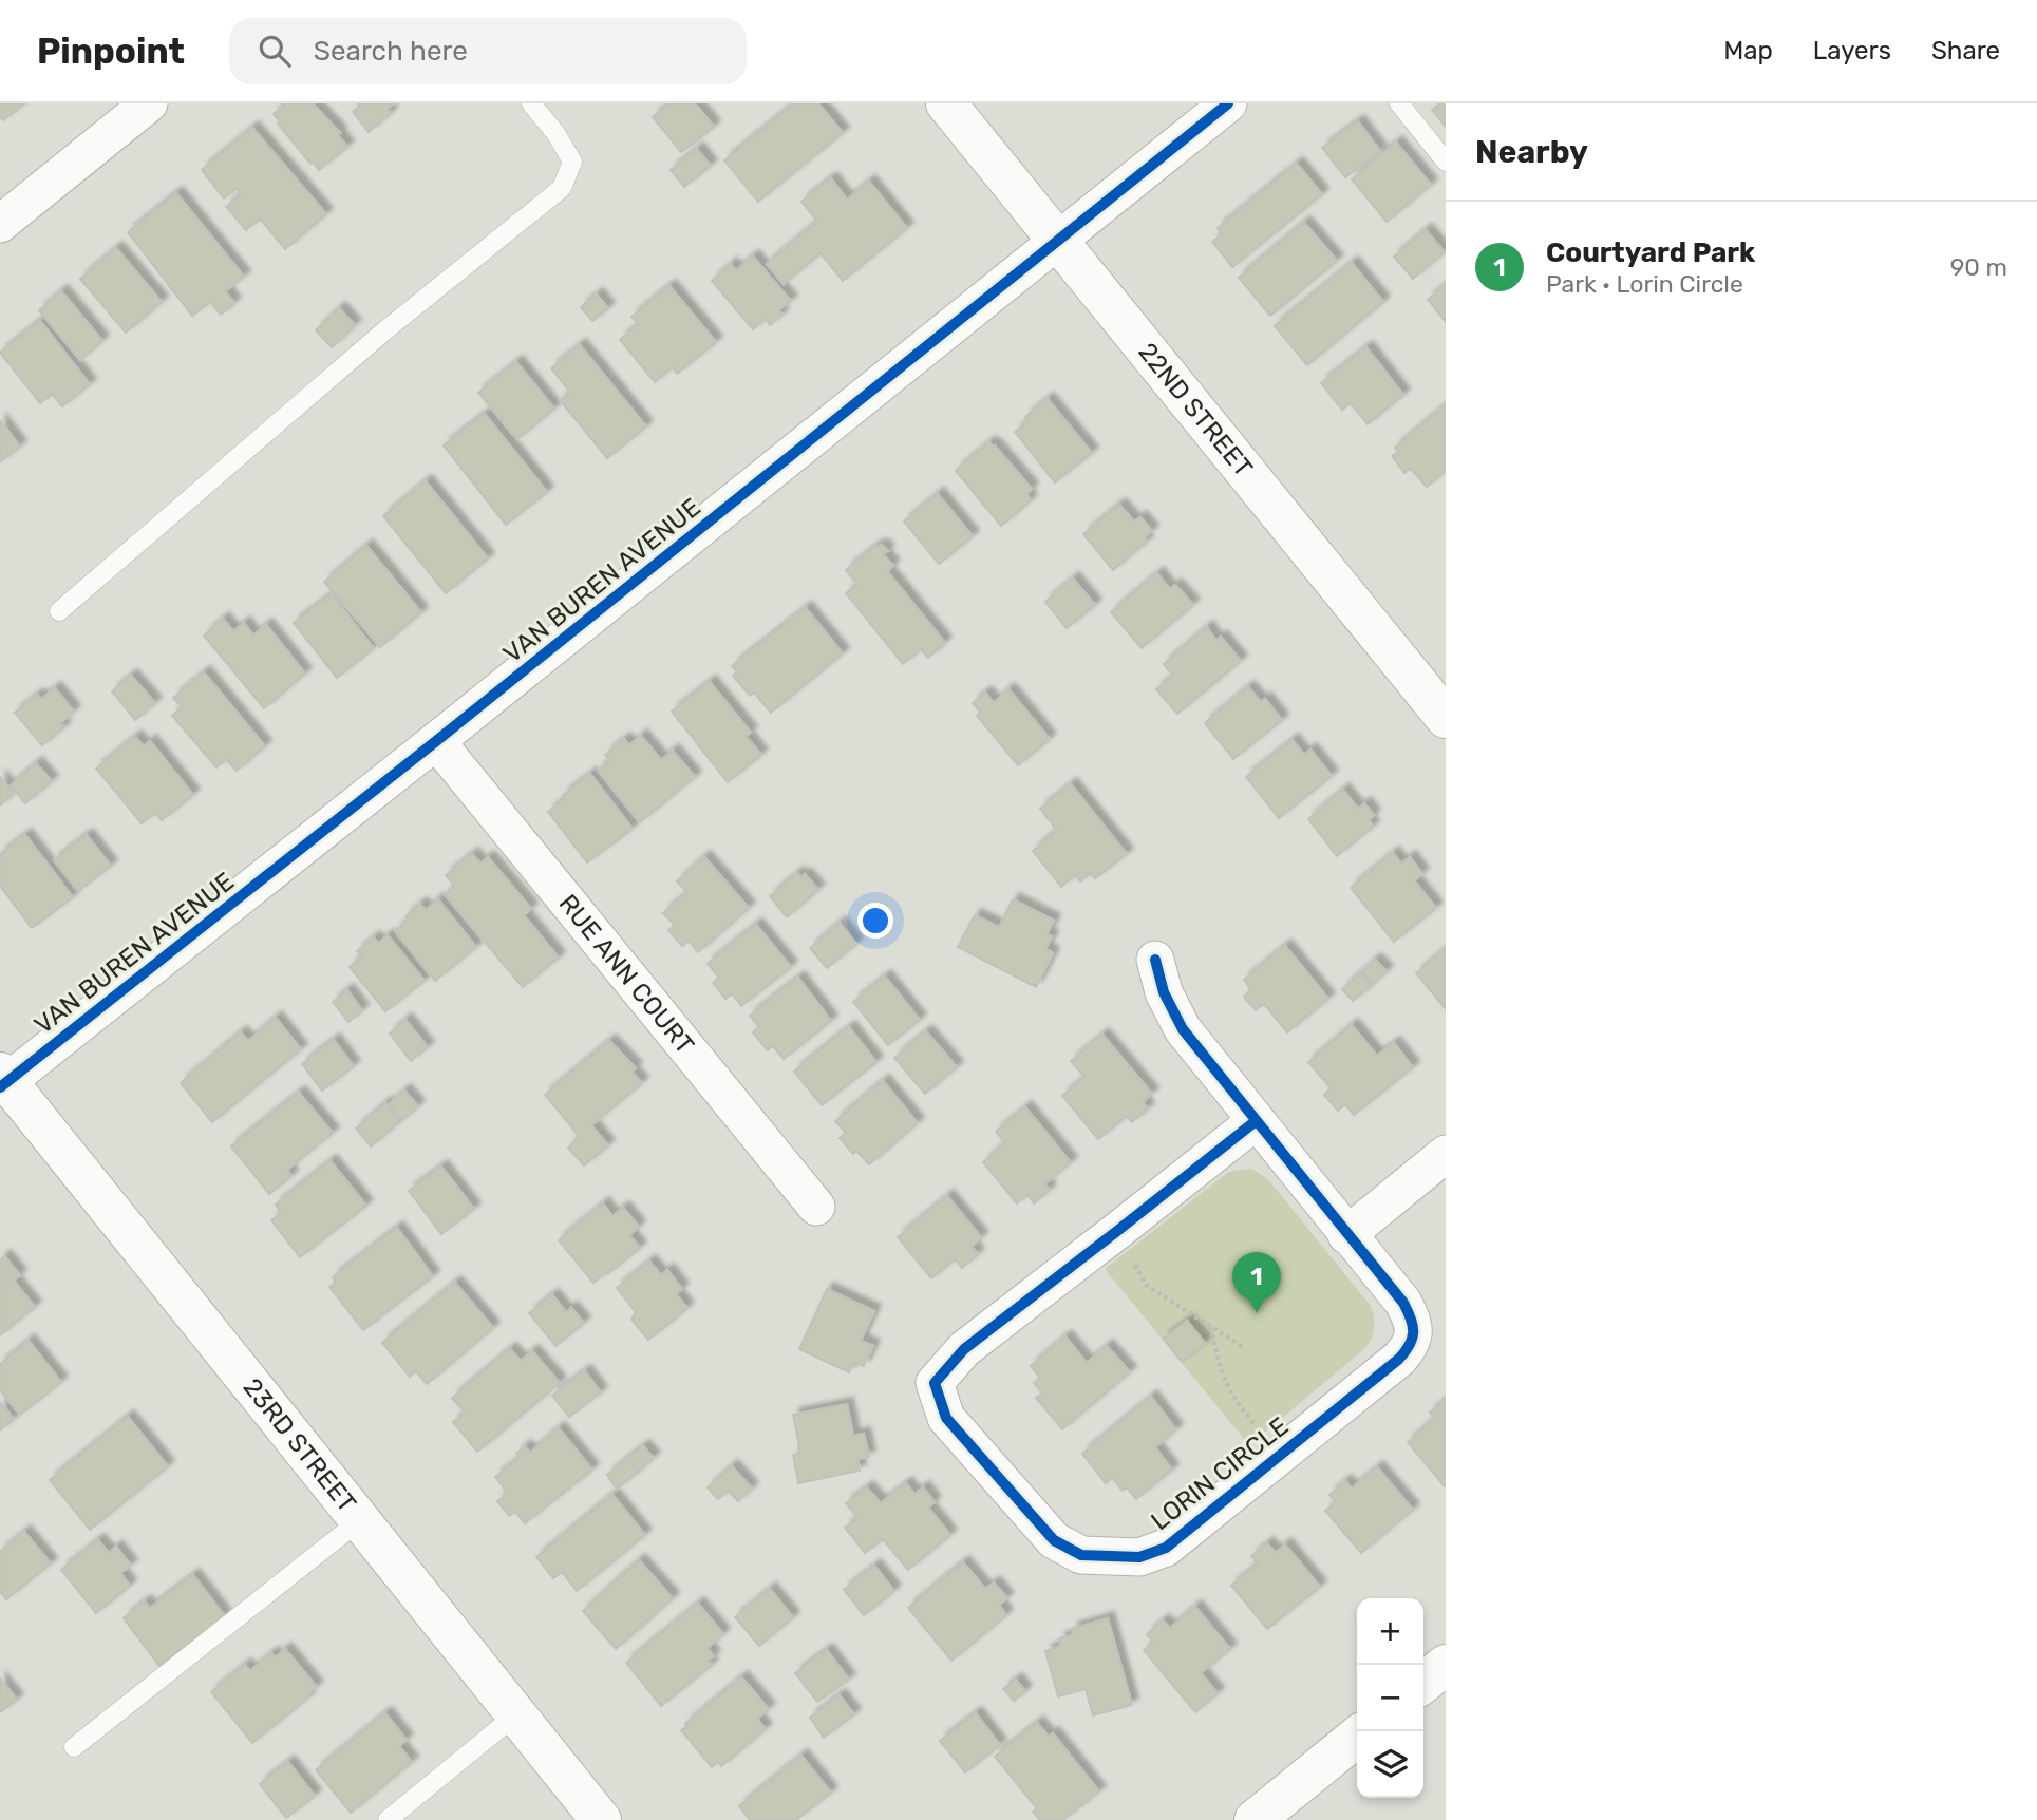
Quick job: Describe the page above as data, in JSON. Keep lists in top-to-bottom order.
{
  "streets": {
    "street": [
      "22ND STREET",
      "VAN BUREN AVENUE",
      "RUE ANN COURT",
      "23RD STREET",
      "LORIN CIRCLE"
    ]
  },
  "crossings": [
    ["22ND STREET", "VAN BUREN AVENUE"],
    ["VAN BUREN AVENUE", "RUE ANN COURT"],
    ["VAN BUREN AVENUE", "23RD STREET"]
  ],
  "page": {
    "header": "Pinpoint",
    "search": "Search here",
    "nav": ["Map", "Layers", "Share"],
    "heading": "Nearby",
    "list": [
      {
        "mark": "1",
        "name": "Courtyard Park",
        "note": "Park · Lorin Circle",
        "value": "90 m"
      }
    ],
    "pins": "1",
    "map_buttons": ["+", "−"]
  }
}
